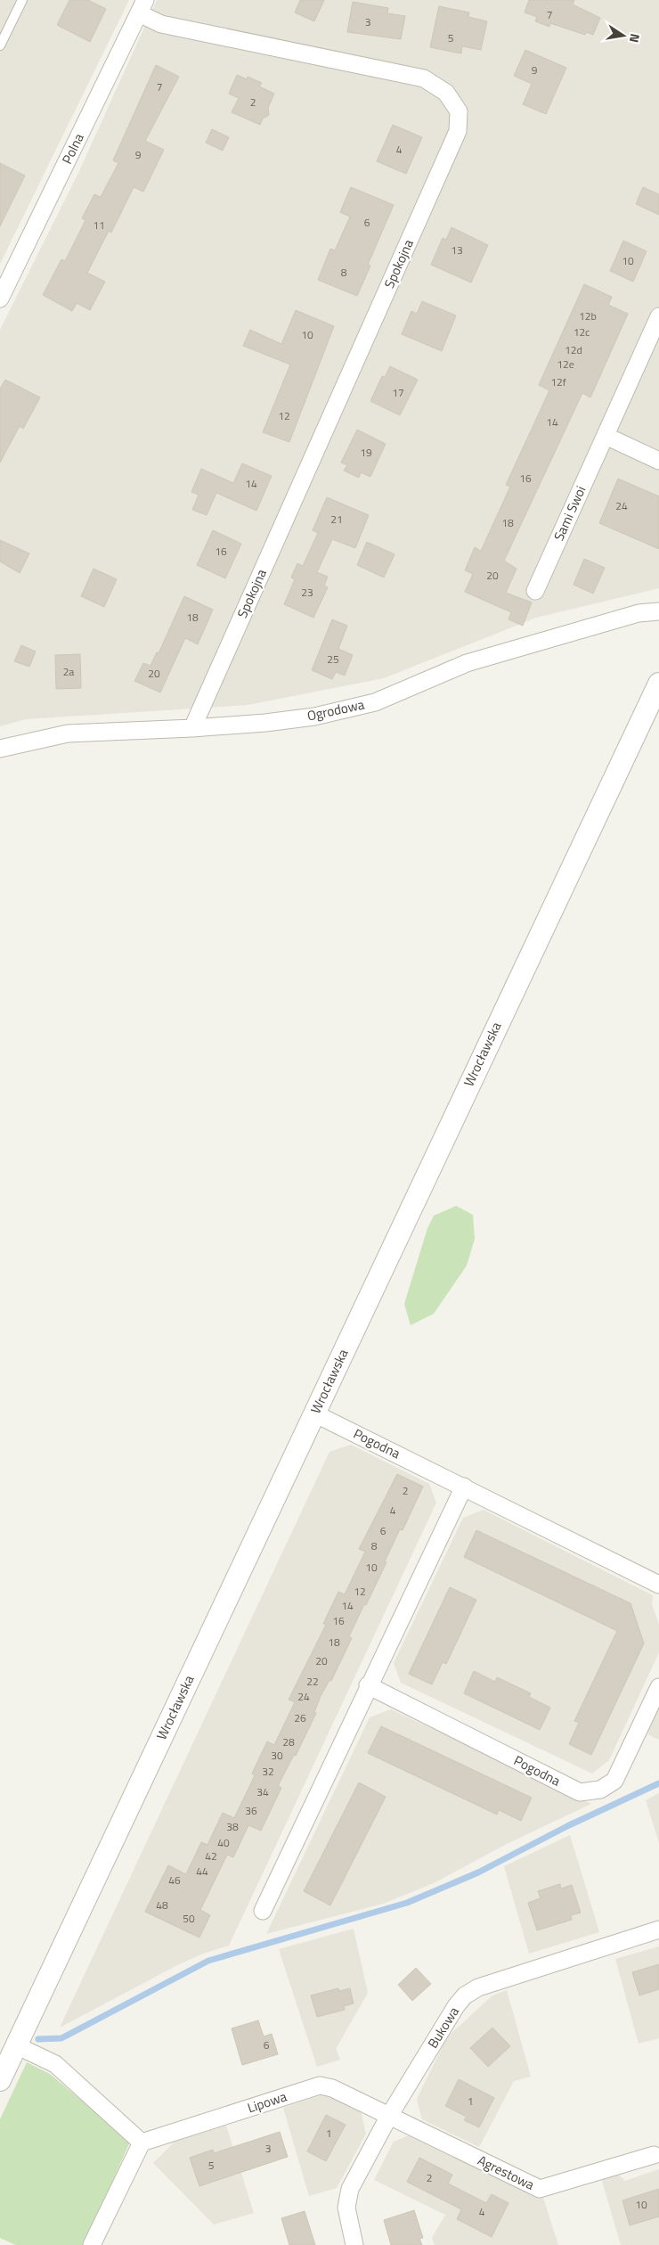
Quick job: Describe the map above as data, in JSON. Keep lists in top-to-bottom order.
{
  "streets": {
    "street": [
      "Polna",
      "Spokojna",
      "Sami Swoi",
      "Ogrodowa",
      "Wrocławska",
      "Pogodna",
      "Bukowa",
      "Lipowa",
      "Agrestowa"
    ]
  },
  "crossings": [
    ["Polna", "Spokojna"],
    ["Spokojna", "Ogrodowa"],
    ["Wrocławska", "Pogodna"],
    ["Bukowa", "Lipowa"],
    ["Bukowa", "Agrestowa"],
    ["Lipowa", "Agrestowa"]
  ],
  "house_numbers": [
    "7",
    "3",
    "5",
    "9",
    "7",
    "2",
    "4",
    "9",
    "6",
    "11",
    "13",
    "10",
    "8",
    "12b",
    "12c",
    "10",
    "12d",
    "12e",
    "12f",
    "17",
    "12",
    "14",
    "19",
    "16",
    "14",
    "24",
    "21",
    "18",
    "16",
    "20",
    "23",
    "18",
    "25",
    "2a",
    "20",
    "2",
    "4",
    "6",
    "8",
    "10",
    "12",
    "14",
    "16",
    "18",
    "20",
    "22",
    "24",
    "26",
    "28",
    "30",
    "32",
    "34",
    "36",
    "38",
    "40",
    "42",
    "44",
    "46",
    "48",
    "50",
    "6",
    "1",
    "1",
    "3",
    "5",
    "2",
    "10",
    "4"
  ],
  "north": "right"
}
